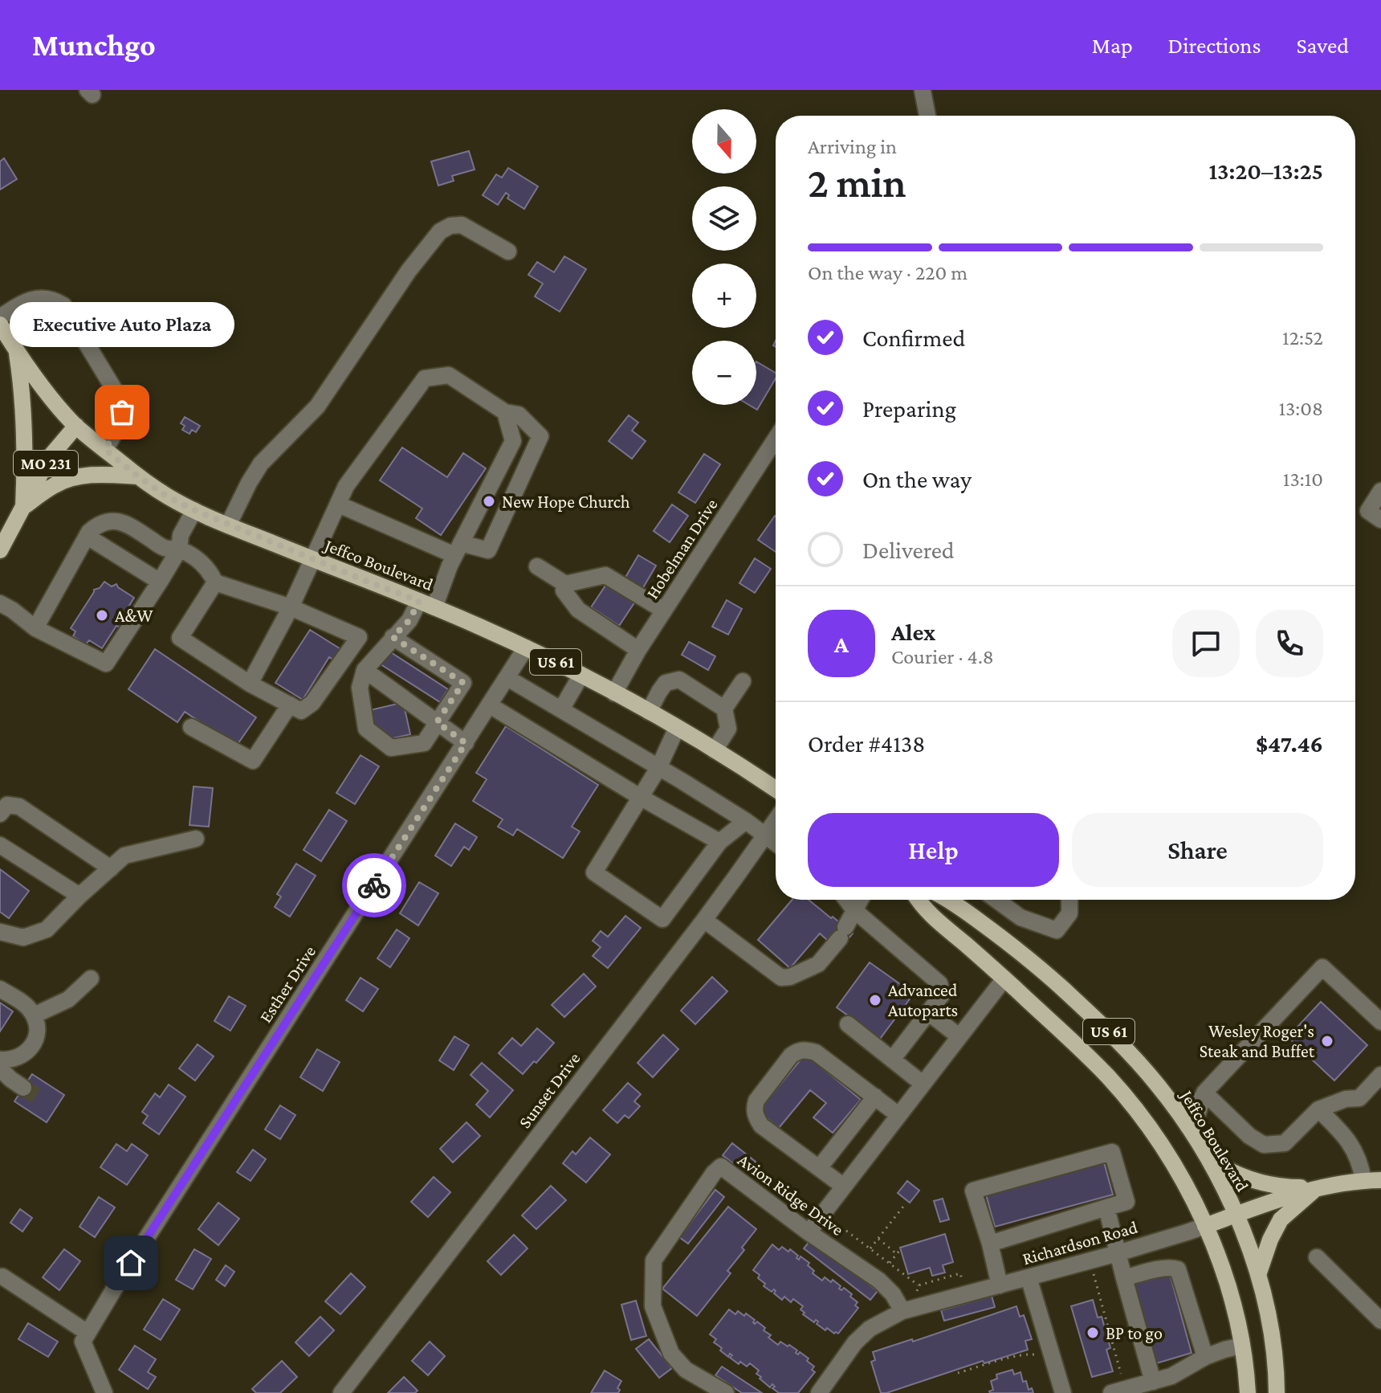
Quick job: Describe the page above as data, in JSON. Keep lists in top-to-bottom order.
{
  "streets": {
    "main road": [
      "MO 231",
      "Jeffco Boulevard",
      "US 61",
      "Richardson Road"
    ],
    "street": [
      "Hobelman Drive",
      "Esther Drive",
      "Sunset Drive",
      "Avion Ridge Drive"
    ]
  },
  "crossings": [
    ["MO 231", "Jeffco Boulevard"],
    ["Hobelman Drive", "Jeffco Boulevard"],
    ["Jeffco Boulevard", "Esther Drive"],
    ["Jeffco Boulevard", "Richardson Road"],
    ["US 61", "Richardson Road"],
    ["Avion Ridge Drive", "Richardson Road"]
  ],
  "places": [
    "Executive Auto Plaza",
    "New Hope Church",
    "A&W",
    "Advanced Autoparts",
    "Wesley Roger's Steak and Buffet",
    "BP to go"
  ],
  "north": "bottom",
  "page": {
    "header": "Munchgo",
    "nav": ["Map", "Directions", "Saved"],
    "map_buttons": ["+", "−"],
    "heading": ["2 min", "Arriving in", "13:20–13:25"],
    "panel": [
      "Alex",
      "Courier · 4.8",
      "Order #4138",
      "$47.46"
    ],
    "bar": "On the way · 220 m",
    "bubble": "Executive Auto Plaza",
    "list": [
      ["Confirmed", "12:52"],
      ["Preparing", "13:08"],
      ["On the way", "13:10"],
      "Delivered"
    ],
    "round": "A",
    "buttons": ["Help", "Share"]
  }
}
